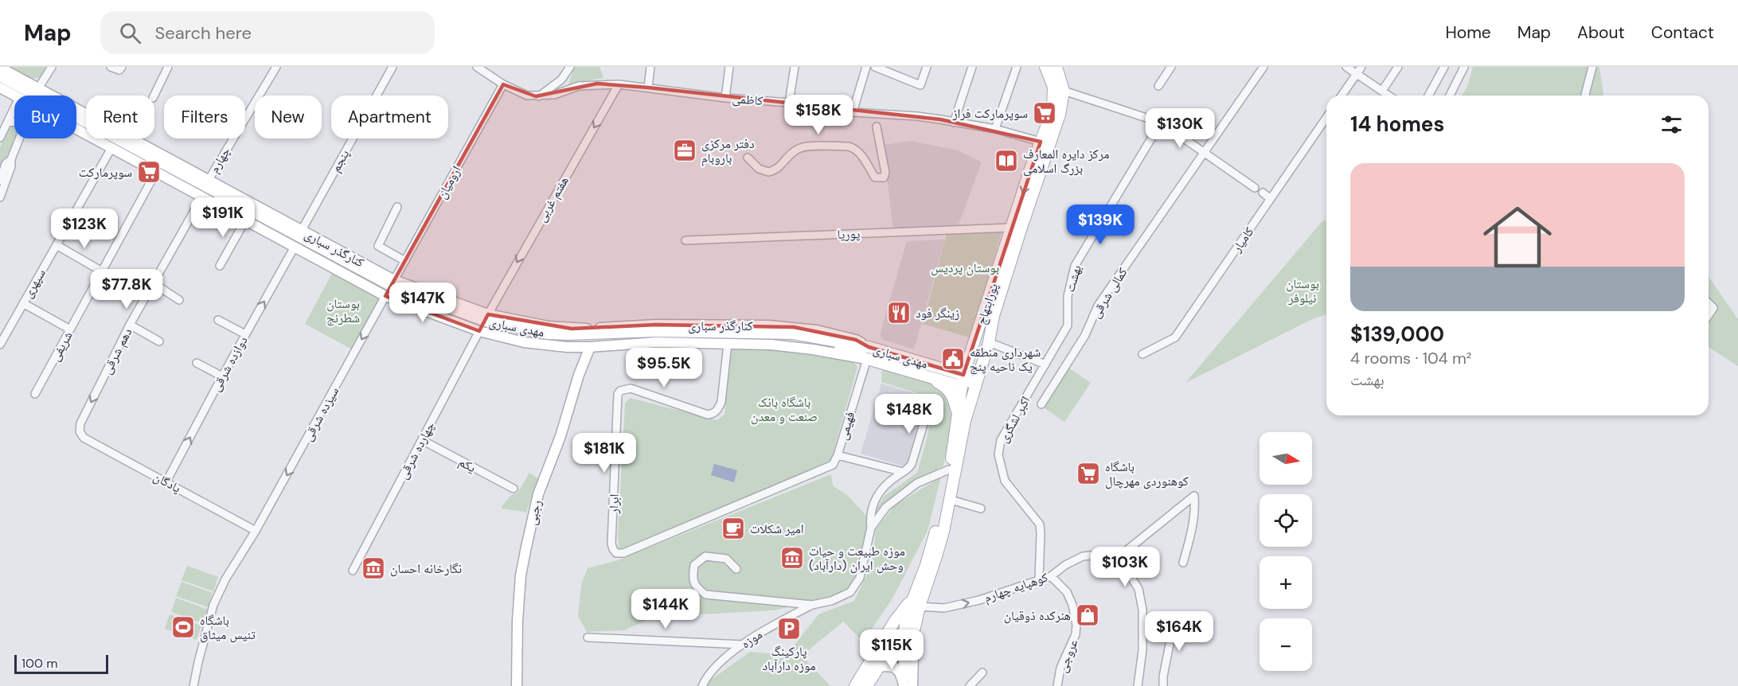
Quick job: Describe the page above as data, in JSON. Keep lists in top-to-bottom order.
{
  "streets": {
    "main road": [
      "کنارگذر سباری",
      "پورابتهاج",
      "مهدی سباری",
      "رجبی"
    ],
    "street": [
      "کاظمی",
      "چهارم",
      "پنجم",
      "ارومیان",
      "هفتم غربی",
      "پوریا",
      "کامیار",
      "بهشت",
      "سپهری",
      "کمالی شرقی",
      "شریفی",
      "دهم شرقی",
      "دوازده شرقی",
      "سیزده شرقی",
      "اکبر لشگری",
      "فهیمی",
      "چهارده شرقی",
      "یکم",
      "پادگان",
      "ابرار",
      "کوهپایه چهارم",
      "موزه",
      "عروجی"
    ]
  },
  "crossings": [
    ["کاظمی", "هفتم غربی"],
    ["کاظمی", "پورابتهاج"],
    ["چهارم", "کنارگذر سباری"],
    ["پنجم", "کنارگذر سباری"],
    ["ارومیان", "کنارگذر سباری"],
    ["ارومیان", "مهدی سباری"],
    ["ارومیان", "سیزده شرقی"],
    ["هفتم غربی", "کنارگذر سباری"],
    ["هفتم غربی", "مهدی سباری"],
    ["هفتم غربی", "چهارده شرقی"],
    ["پوریا", "پورابتهاج"],
    ["کنارگذر سباری", "سپهری"],
    ["کنارگذر سباری", "مهدی سباری"],
    ["کنارگذر سباری", "شریفی"],
    ["کنارگذر سباری", "دهم شرقی"],
    ["کنارگذر سباری", "دوازده شرقی"],
    ["کنارگذر سباری", "سیزده شرقی"],
    ["کنارگذر سباری", "فهیمی"],
    ["کنارگذر سباری", "چهارده شرقی"],
    ["کنارگذر سباری", "ابرار"],
    ["کنارگذر سباری", "رجبی"],
    ["بهشت", "پورابتهاج"],
    ["بهشت", "اکبر لشگری"],
    ["پورابتهاج", "مهدی سباری"],
    ["پورابتهاج", "کوهپایه چهارم"],
    ["مهدی سباری", "سیزده شرقی"],
    ["مهدی سباری", "چهارده شرقی"],
    ["دهم شرقی", "پادگان"],
    ["دوازده شرقی", "پادگان"],
    ["سیزده شرقی", "پادگان"],
    ["اکبر لشگری", "کوهپایه چهارم"],
    ["فهیمی", "ابرار"],
    ["چهارده شرقی", "یکم"],
    ["کوهپایه چهارم", "عروجی"]
  ],
  "one_way": [
    "هفتم غربی",
    "دهم شرقی",
    "دوازده شرقی",
    "سیزده شرقی",
    "کوهپایه چهارم"
  ],
  "parks": [
    "بوستان پردیس",
    "بوستان نیلوفر",
    "بوستان شطرنج",
    "باشگاه بانک صنعت و معدن"
  ],
  "places": {
    "supermarket": ["سوپرمارکت فراز", "سوپرمارکت", "باشگاه کوهنوردی مهرچال"],
    "office": ["دفتر مرکزی باروبام"],
    "library": ["مرکز دایره المعارف بزرگ اسلامی"],
    "restaurant": ["زینگر فود"],
    "public building": ["شهرداری منطقه یک ناحیه پنج"],
    "cafe": ["امیر شکلات"],
    "museum": ["موزه طبیعت و حیات وحش ایران (دارآباد)", "نگارخانه احسان"],
    "shop": ["هنرکده ذوقیان"],
    "sports": ["باشگاه تنيس ميثاق"],
    "parking": ["پارکینگ موزه دارآباد"]
  },
  "scale_bar": "100 m",
  "north": "right",
  "page": {
    "header": "Map",
    "search": "Search here",
    "nav": [
      "Home",
      "Map",
      "About",
      "Contact"
    ],
    "price": [
      "$158K",
      "$130K",
      "$191K",
      "$139K",
      "$123K",
      "$77.8K",
      "$147K",
      "$95.5K",
      "$148K",
      "$181K",
      "$103K",
      "$144K",
      "$164K",
      "$115K"
    ],
    "chip": [
      "Buy",
      "Rent",
      "Filters",
      "New",
      "Apartment"
    ],
    "heading": "14 homes",
    "list": [
      {
        "name": "$139,000",
        "note": "4 rooms · 104 m² · بهشت"
      }
    ],
    "map_buttons": ["+", "−"],
    "scale": "100 m"
  }
}
